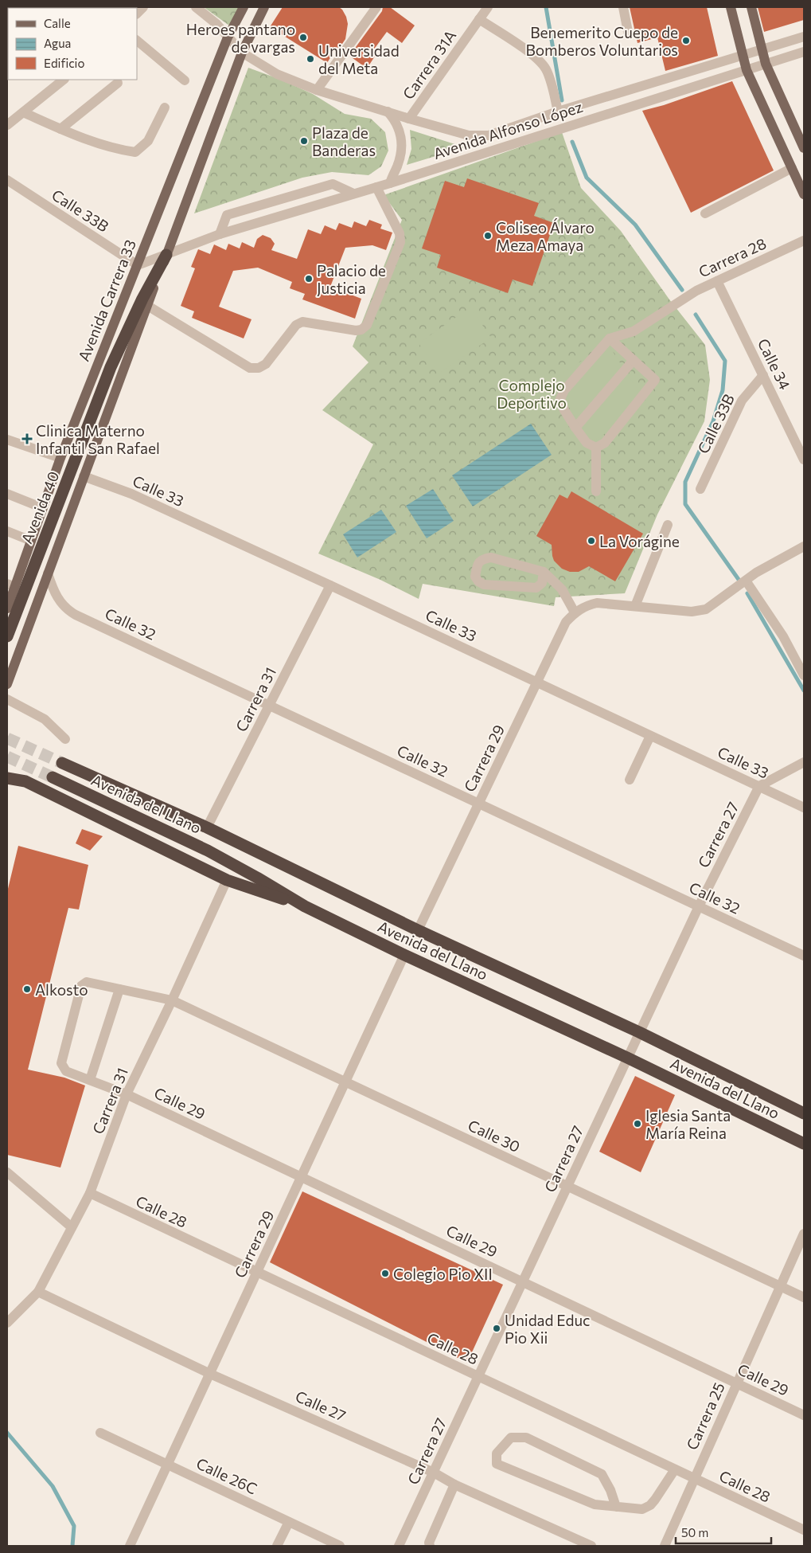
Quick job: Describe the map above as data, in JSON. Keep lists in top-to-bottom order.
{
  "streets": {
    "highway": ["Avenida Carrera 33", "Avenida 40", "Avenida del Llano"],
    "street": [
      "Carrera 31A",
      "Avenida Alfonso López",
      "Calle 33B",
      "Carrera 28",
      "Calle 34",
      "Calle 33",
      "Calle 32",
      "Carrera 31",
      "Carrera 29",
      "Carrera 27",
      "Calle 29",
      "Calle 30",
      "Calle 28",
      "Calle 27",
      "Carrera 25",
      "Calle 26C"
    ]
  },
  "crossings": [
    ["Carrera 31A", "Avenida Alfonso López"],
    ["Avenida Alfonso López", "Calle 33B"],
    ["Avenida Alfonso López", "Avenida Carrera 33"],
    ["Calle 33B", "Avenida Carrera 33"],
    ["Calle 33B", "Calle 34"],
    ["Carrera 28", "Calle 34"],
    ["Avenida Carrera 33", "Calle 33"],
    ["Avenida Carrera 33", "Avenida 40"],
    ["Avenida Carrera 33", "Calle 32"],
    ["Calle 33", "Carrera 31"],
    ["Calle 33", "Carrera 29"],
    ["Calle 33", "Carrera 27"],
    ["Calle 32", "Carrera 31"],
    ["Calle 32", "Carrera 29"],
    ["Calle 32", "Carrera 27"],
    ["Carrera 31", "Avenida del Llano"],
    ["Carrera 31", "Calle 29"],
    ["Carrera 31", "Calle 30"],
    ["Carrera 31", "Calle 28"],
    ["Carrera 31", "Calle 27"],
    ["Carrera 29", "Avenida del Llano"],
    ["Carrera 29", "Calle 29"],
    ["Carrera 29", "Calle 30"],
    ["Carrera 29", "Calle 28"],
    ["Carrera 29", "Calle 27"],
    ["Carrera 29", "Calle 26C"],
    ["Avenida del Llano", "Carrera 27"],
    ["Carrera 27", "Calle 29"],
    ["Carrera 27", "Calle 30"],
    ["Carrera 27", "Calle 28"],
    ["Carrera 27", "Calle 27"],
    ["Calle 29", "Calle 30"],
    ["Calle 29", "Carrera 25"],
    ["Calle 30", "Carrera 25"],
    ["Calle 28", "Carrera 25"]
  ],
  "parks": ["Complejo Deportivo"],
  "places": {
    "other": [
      "Heroes pantano de vargas",
      "Benemerito Cuepo de Bomberos Voluntarios",
      "Universidad del Meta",
      "Plaza de Banderas",
      "Coliseo Álvaro Meza Amaya",
      "Palacio de Justicia",
      "La Vorágine",
      "Alkosto",
      "Iglesia Santa María Reina",
      "Colegio Pio XII",
      "Unidad Educ Pio Xii"
    ],
    "health": ["Clinica Materno Infantil San Rafael"]
  },
  "legend": ["Calle", "Agua", "Edificio"],
  "scale_bar": "50 m"
}
